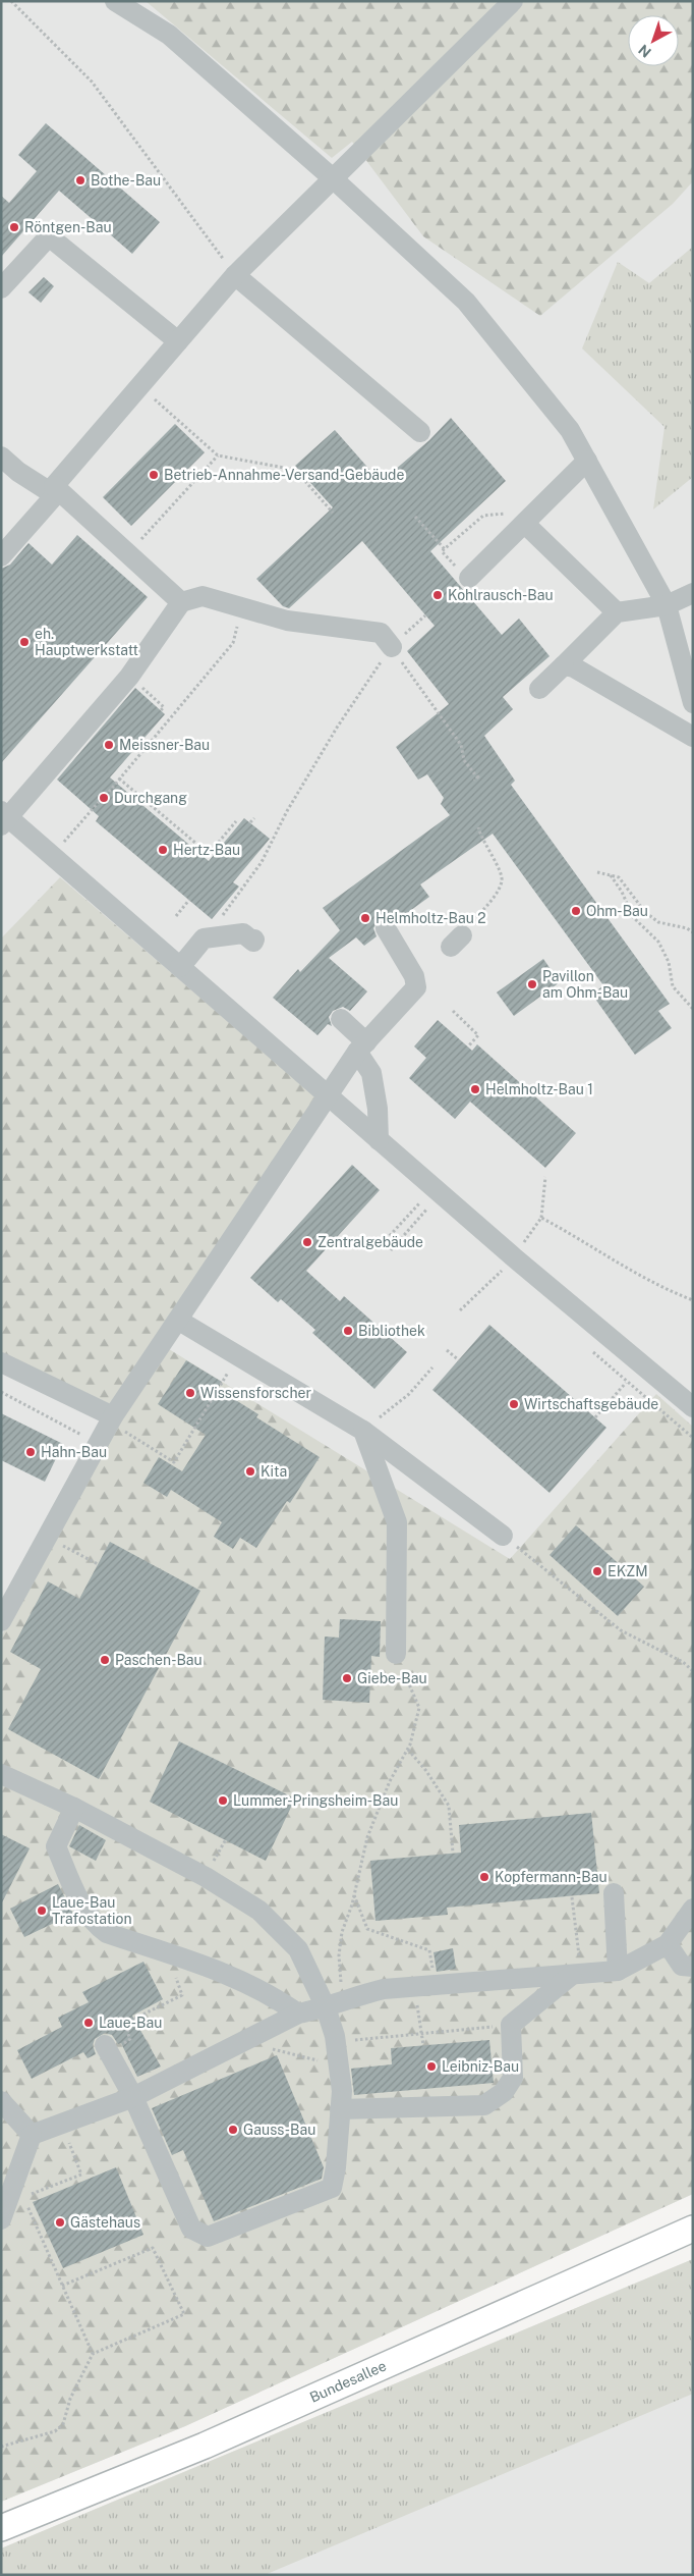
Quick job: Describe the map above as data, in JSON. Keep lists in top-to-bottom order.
{
  "streets": {
    "main road": ["Bundesallee"]
  },
  "places": [
    "Bothe-Bau",
    "Röntgen-Bau",
    "Betrieb-Annahme-Versand-Gebäude",
    "Kohlrausch-Bau",
    "eh. Hauptwerkstatt",
    "Meissner-Bau",
    "Durchgang",
    "Hertz-Bau",
    "Ohm-Bau",
    "Helmholtz-Bau 2",
    "Pavillon am Ohm-Bau",
    "Helmholtz-Bau 1",
    "Zentralgebäude",
    "Bibliothek",
    "Wissensforscher",
    "Wirtschaftsgebäude",
    "Hahn-Bau",
    "Kita",
    "EKZM",
    "Paschen-Bau",
    "Giebe-Bau",
    "Lummer-Pringsheim-Bau",
    "Kopfermann-Bau",
    "Laue-Bau Trafostation",
    "Laue-Bau",
    "Leibniz-Bau",
    "Gauss-Bau",
    "Gästehaus"
  ],
  "north": "bottom left"
}
